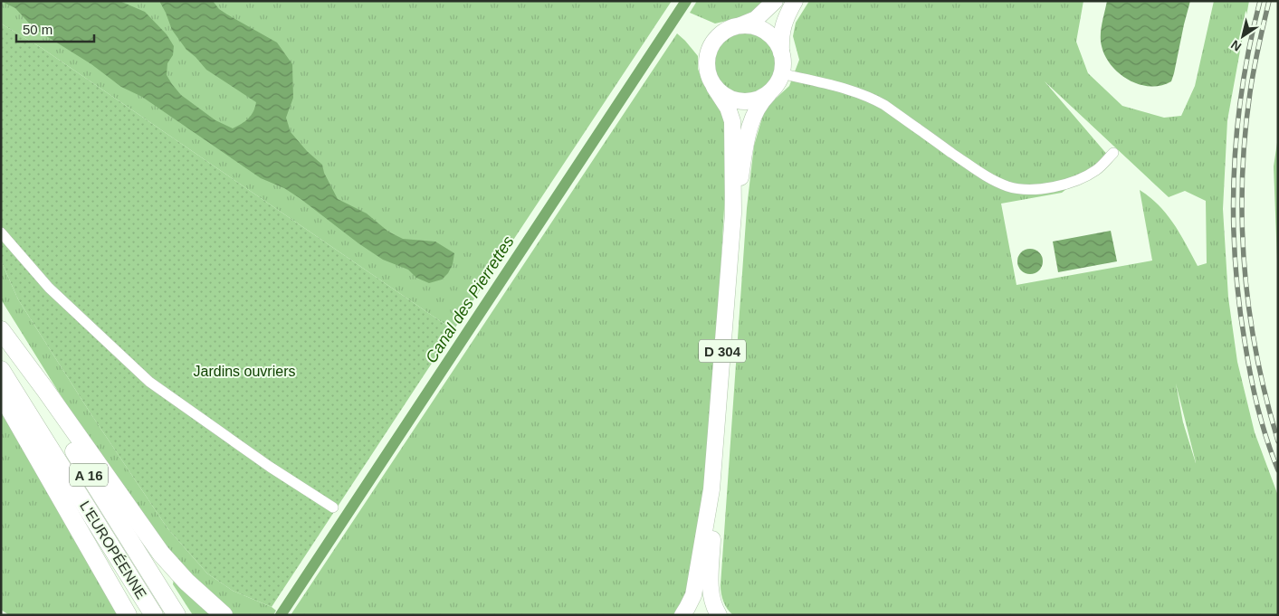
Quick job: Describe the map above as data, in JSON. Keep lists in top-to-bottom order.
{
  "streets": {
    "highway": ["A 16", "L'EUROPÉENNE"],
    "main road": ["D 304"]
  },
  "water": ["Canal des Pierrettes"],
  "parks": ["Jardins ouvriers"],
  "scale_bar": "50 m",
  "north": "bottom left"
}
